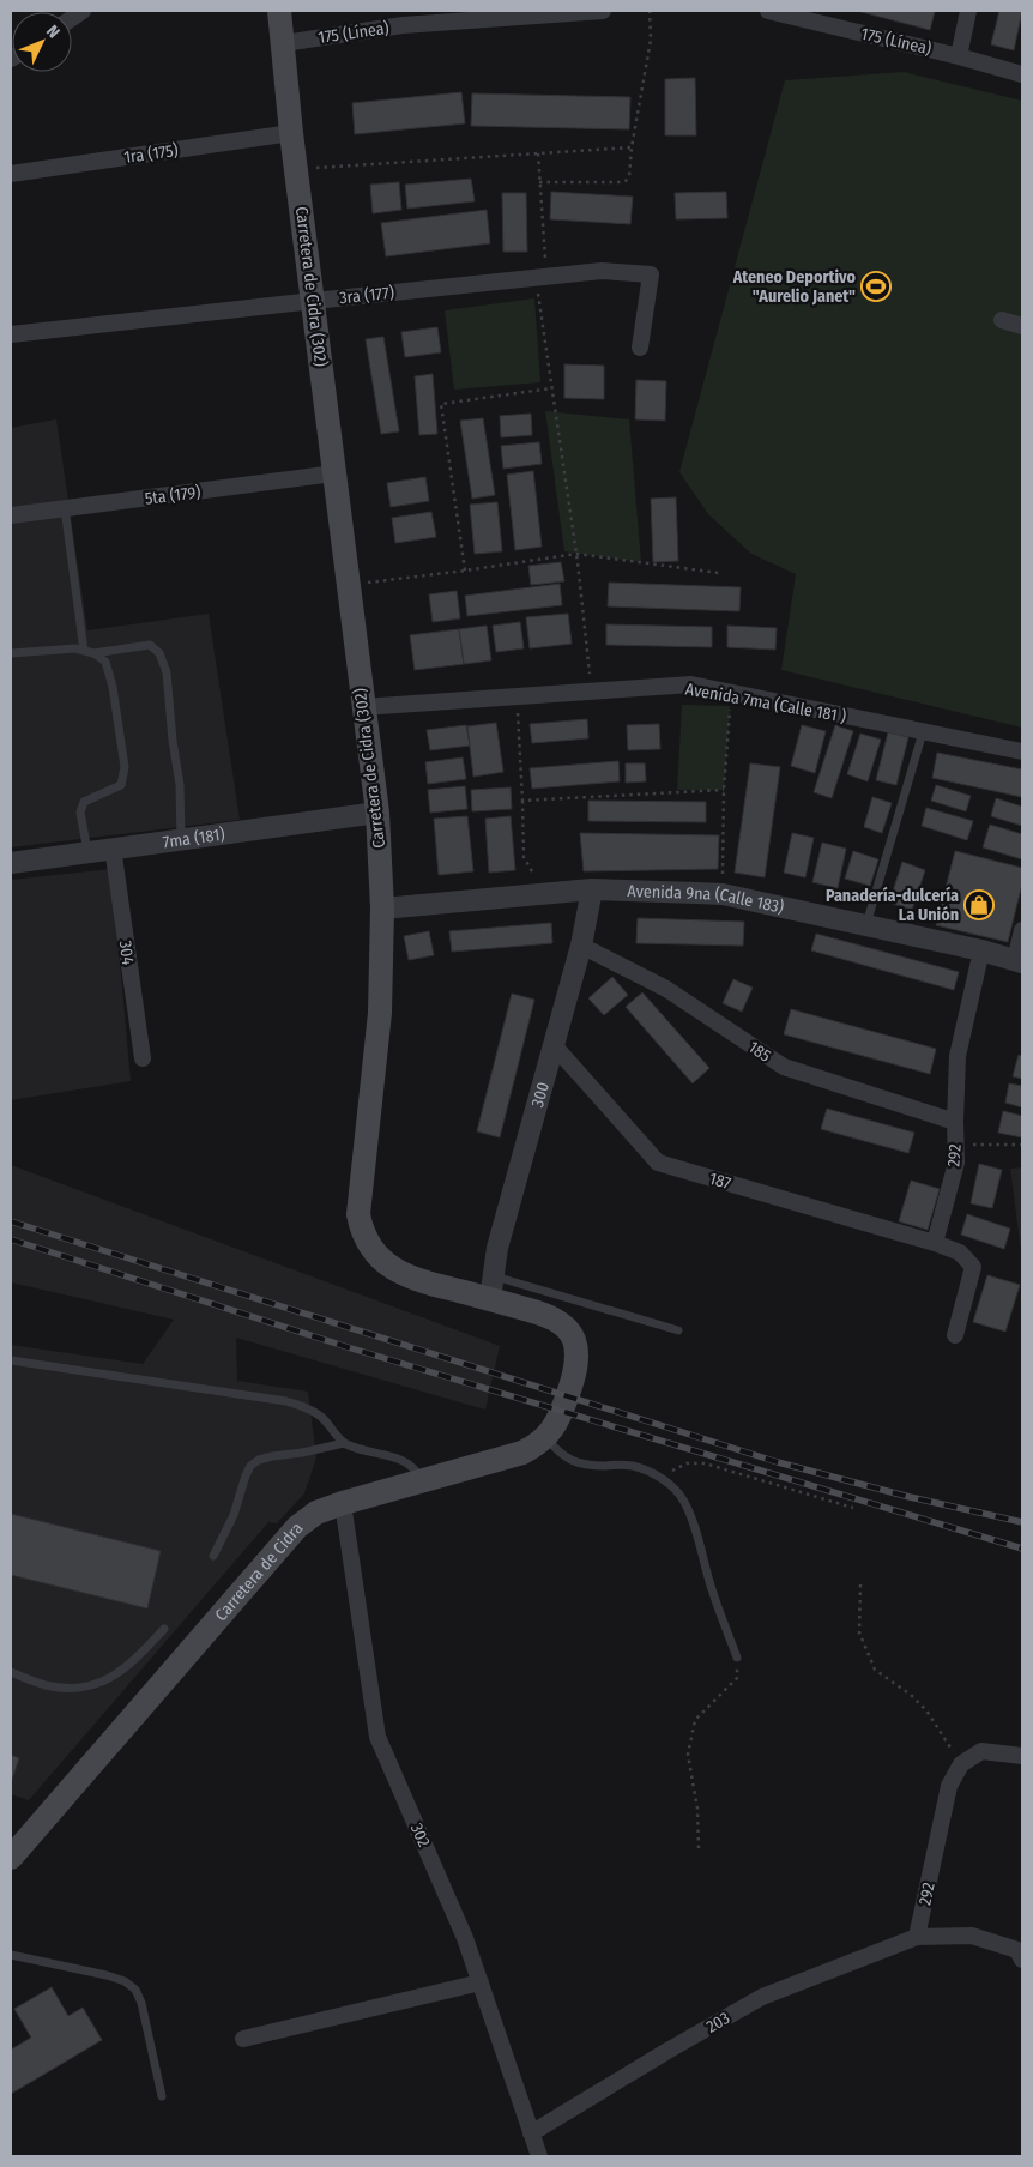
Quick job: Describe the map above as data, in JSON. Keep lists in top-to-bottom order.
{
  "streets": {
    "main road": ["Carretera de Cidra (302)", "Carretera de Cidra"],
    "street": [
      "175 (Línea)",
      "1ra (175)",
      "3ra (177)",
      "5ta (179)",
      "Avenida 7ma (Calle 181 )",
      "7ma (181)",
      "Avenida 9na (Calle 183)",
      "304",
      "185",
      "300",
      "292",
      "187",
      "302",
      "203"
    ]
  },
  "crossings": [
    ["175 (Línea)", "Carretera de Cidra (302)"],
    ["1ra (175)", "Carretera de Cidra (302)"],
    ["Carretera de Cidra (302)", "3ra (177)"],
    ["Carretera de Cidra (302)", "5ta (179)"],
    ["Carretera de Cidra (302)", "Avenida 7ma (Calle 181 )"],
    ["Carretera de Cidra (302)", "7ma (181)"],
    ["Carretera de Cidra (302)", "Avenida 9na (Calle 183)"],
    ["Carretera de Cidra (302)", "300"],
    ["Carretera de Cidra (302)", "Carretera de Cidra"],
    ["7ma (181)", "304"],
    ["Avenida 9na (Calle 183)", "300"],
    ["Avenida 9na (Calle 183)", "292"],
    ["185", "300"],
    ["185", "292"],
    ["300", "187"],
    ["292", "187"],
    ["292", "203"],
    ["Carretera de Cidra", "302"],
    ["302", "203"]
  ],
  "places": {
    "sports": ["Ateneo Deportivo \"Aurelio Janet\""],
    "shop": ["Panadería-dulcería La Unión"]
  },
  "north": "top right"
}
